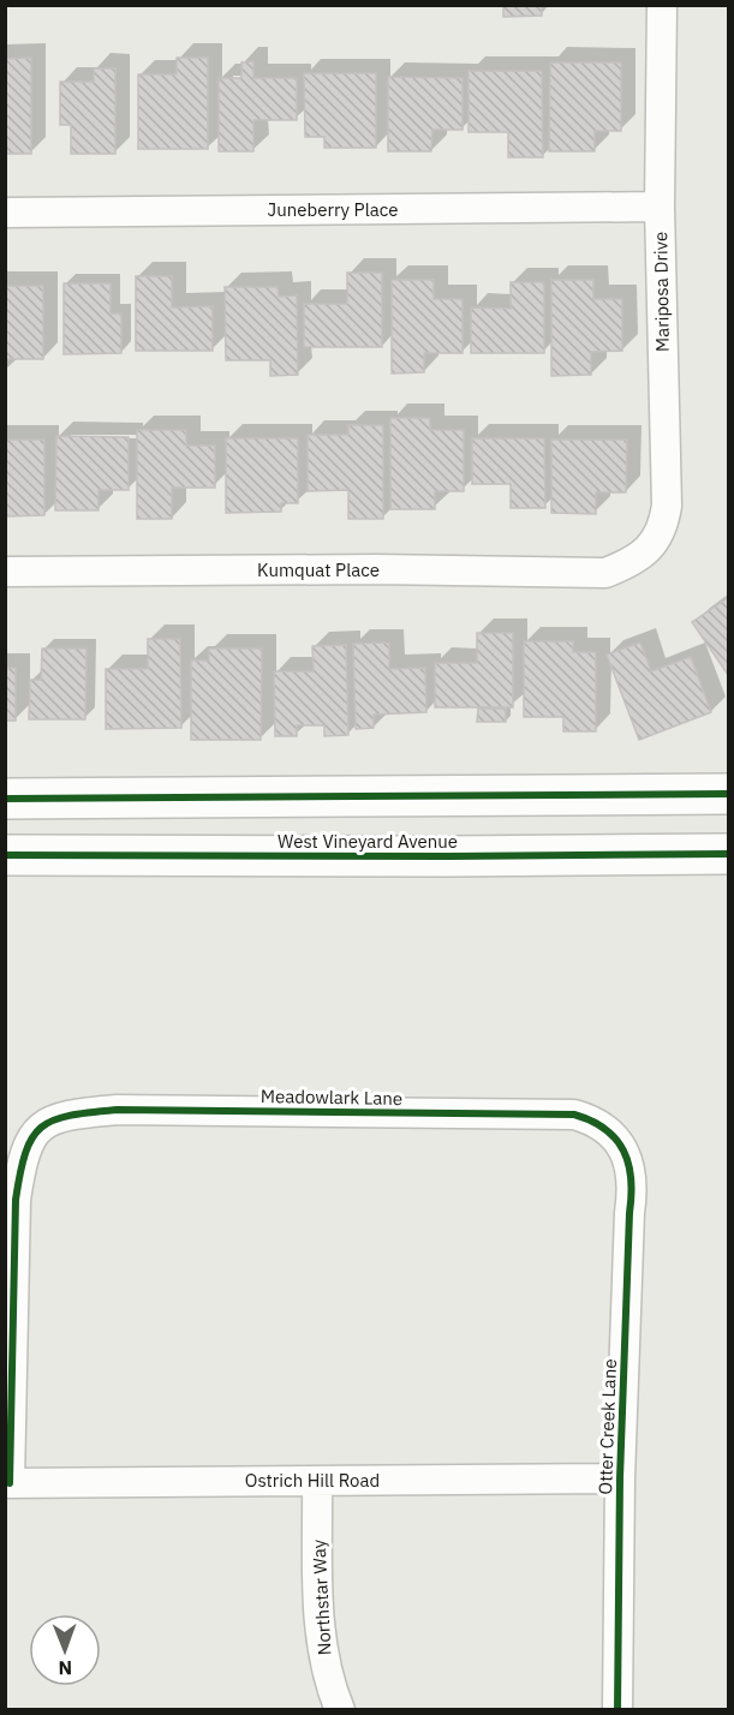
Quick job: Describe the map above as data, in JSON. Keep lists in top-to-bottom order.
{
  "streets": {
    "main road": ["West Vineyard Avenue"],
    "street": [
      "Juneberry Place",
      "Mariposa Drive",
      "Kumquat Place",
      "Meadowlark Lane",
      "Otter Creek Lane",
      "Ostrich Hill Road",
      "Northstar Way"
    ]
  },
  "crossings": [
    ["Juneberry Place", "Mariposa Drive"],
    ["Mariposa Drive", "Kumquat Place"],
    ["Meadowlark Lane", "Otter Creek Lane"],
    ["Meadowlark Lane", "Ostrich Hill Road"],
    ["Otter Creek Lane", "Ostrich Hill Road"],
    ["Ostrich Hill Road", "Northstar Way"]
  ],
  "north": "bottom"
}
